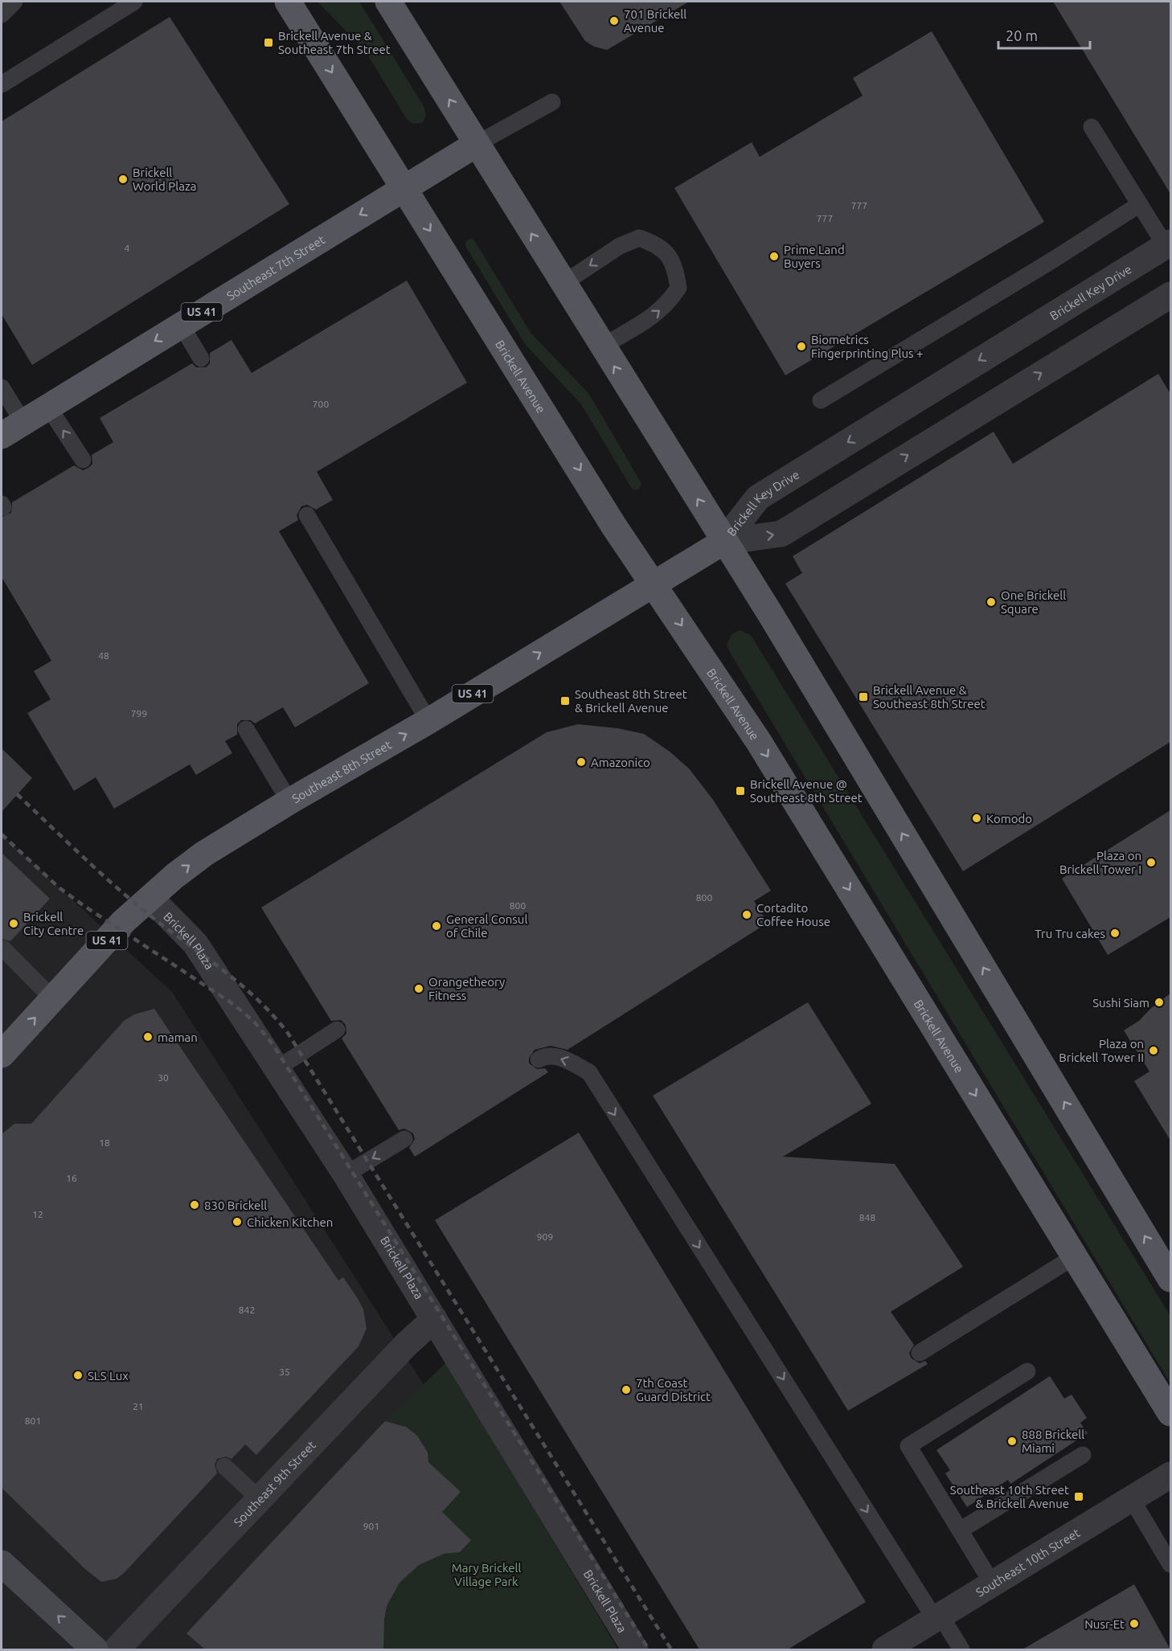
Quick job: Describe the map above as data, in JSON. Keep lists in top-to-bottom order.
{
  "streets": {
    "main road": [
      "Southeast 7th Street",
      "US 41",
      "Brickell Avenue",
      "Southeast 8th Street"
    ],
    "street": [
      "Brickell Key Drive",
      "Brickell Plaza",
      "Southeast 9th Street",
      "Southeast 10th Street"
    ]
  },
  "crossings": [
    ["Southeast 7th Street", "Brickell Avenue"],
    ["Brickell Key Drive", "Southeast 8th Street"],
    ["Brickell Avenue", "Southeast 8th Street"],
    ["Southeast 8th Street", "Brickell Plaza"],
    ["Brickell Plaza", "Southeast 9th Street"]
  ],
  "one_way": ["Southeast 7th Street", "Southeast 8th Street"],
  "parks": ["Mary Brickell Village Park"],
  "places": {
    "other": [
      "701 Brickell Avenue",
      "Brickell World Plaza",
      "Prime Land Buyers",
      "Biometrics Fingerprinting Plus +",
      "One Brickell Square",
      "Amazonico",
      "Komodo",
      "Plaza on Brickell Tower I",
      "Cortadito Coffee House",
      "Brickell City Centre",
      "General Consul of Chile",
      "Tru Tru cakes",
      "Orangetheory Fitness",
      "Sushi Siam",
      "maman",
      "Plaza on Brickell Tower II",
      "830 Brickell",
      "Chicken Kitchen",
      "SLS Lux",
      "7th Coast Guard District",
      "888 Brickell Miami",
      "Nusr-Et"
    ],
    "transit": [
      "Brickell Avenue & Southeast 7th Street",
      "Brickell Avenue & Southeast 8th Street",
      "Southeast 8th Street & Brickell Avenue",
      "Brickell Avenue @ Southeast 8th Street",
      "Southeast 10th Street & Brickell Avenue"
    ]
  },
  "house_numbers": [
    "777",
    "777",
    "4",
    "700",
    "48",
    "799",
    "800",
    "800",
    "30",
    "18",
    "16",
    "12",
    "848",
    "909",
    "842",
    "35",
    "21",
    "801",
    "901"
  ],
  "scale_bar": "20 m"
}
